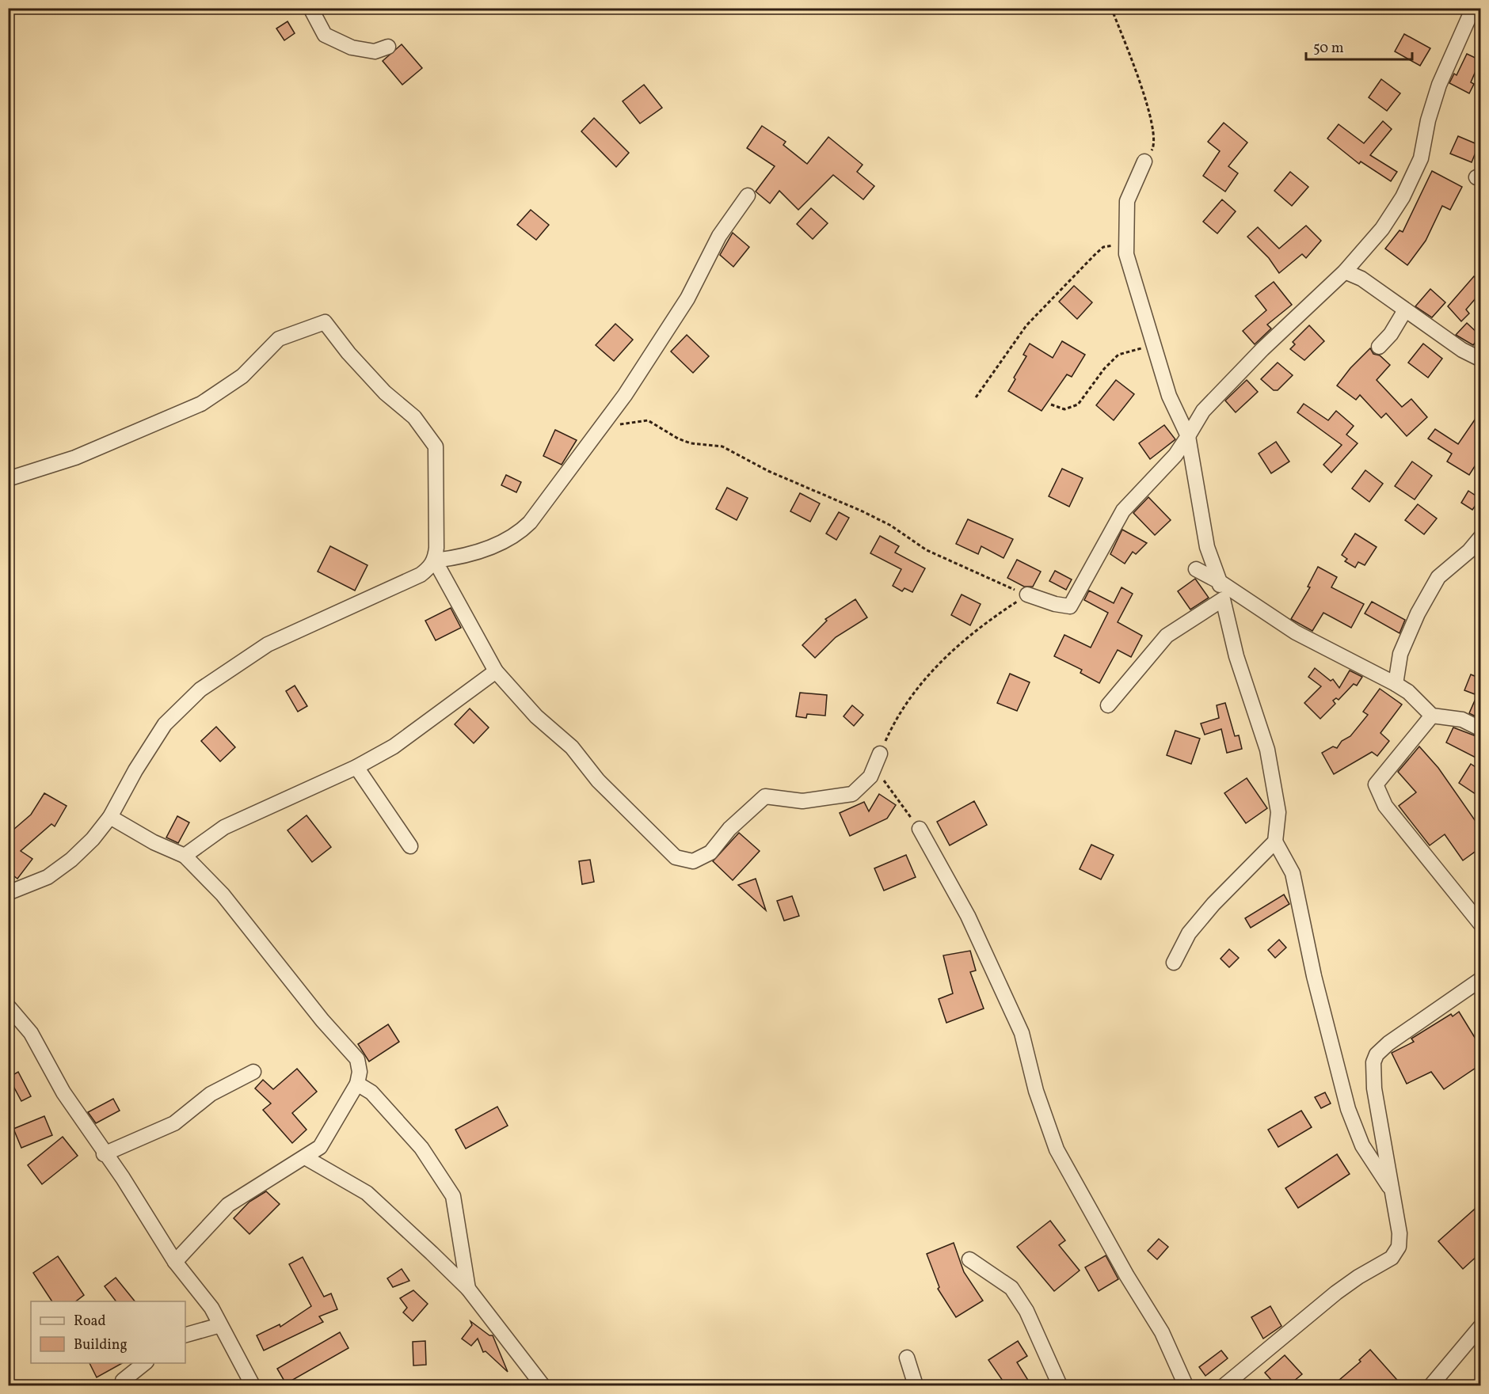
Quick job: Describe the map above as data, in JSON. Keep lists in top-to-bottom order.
{
  "legend": ["Road", "Building"],
  "scale_bar": "50 m"
}
